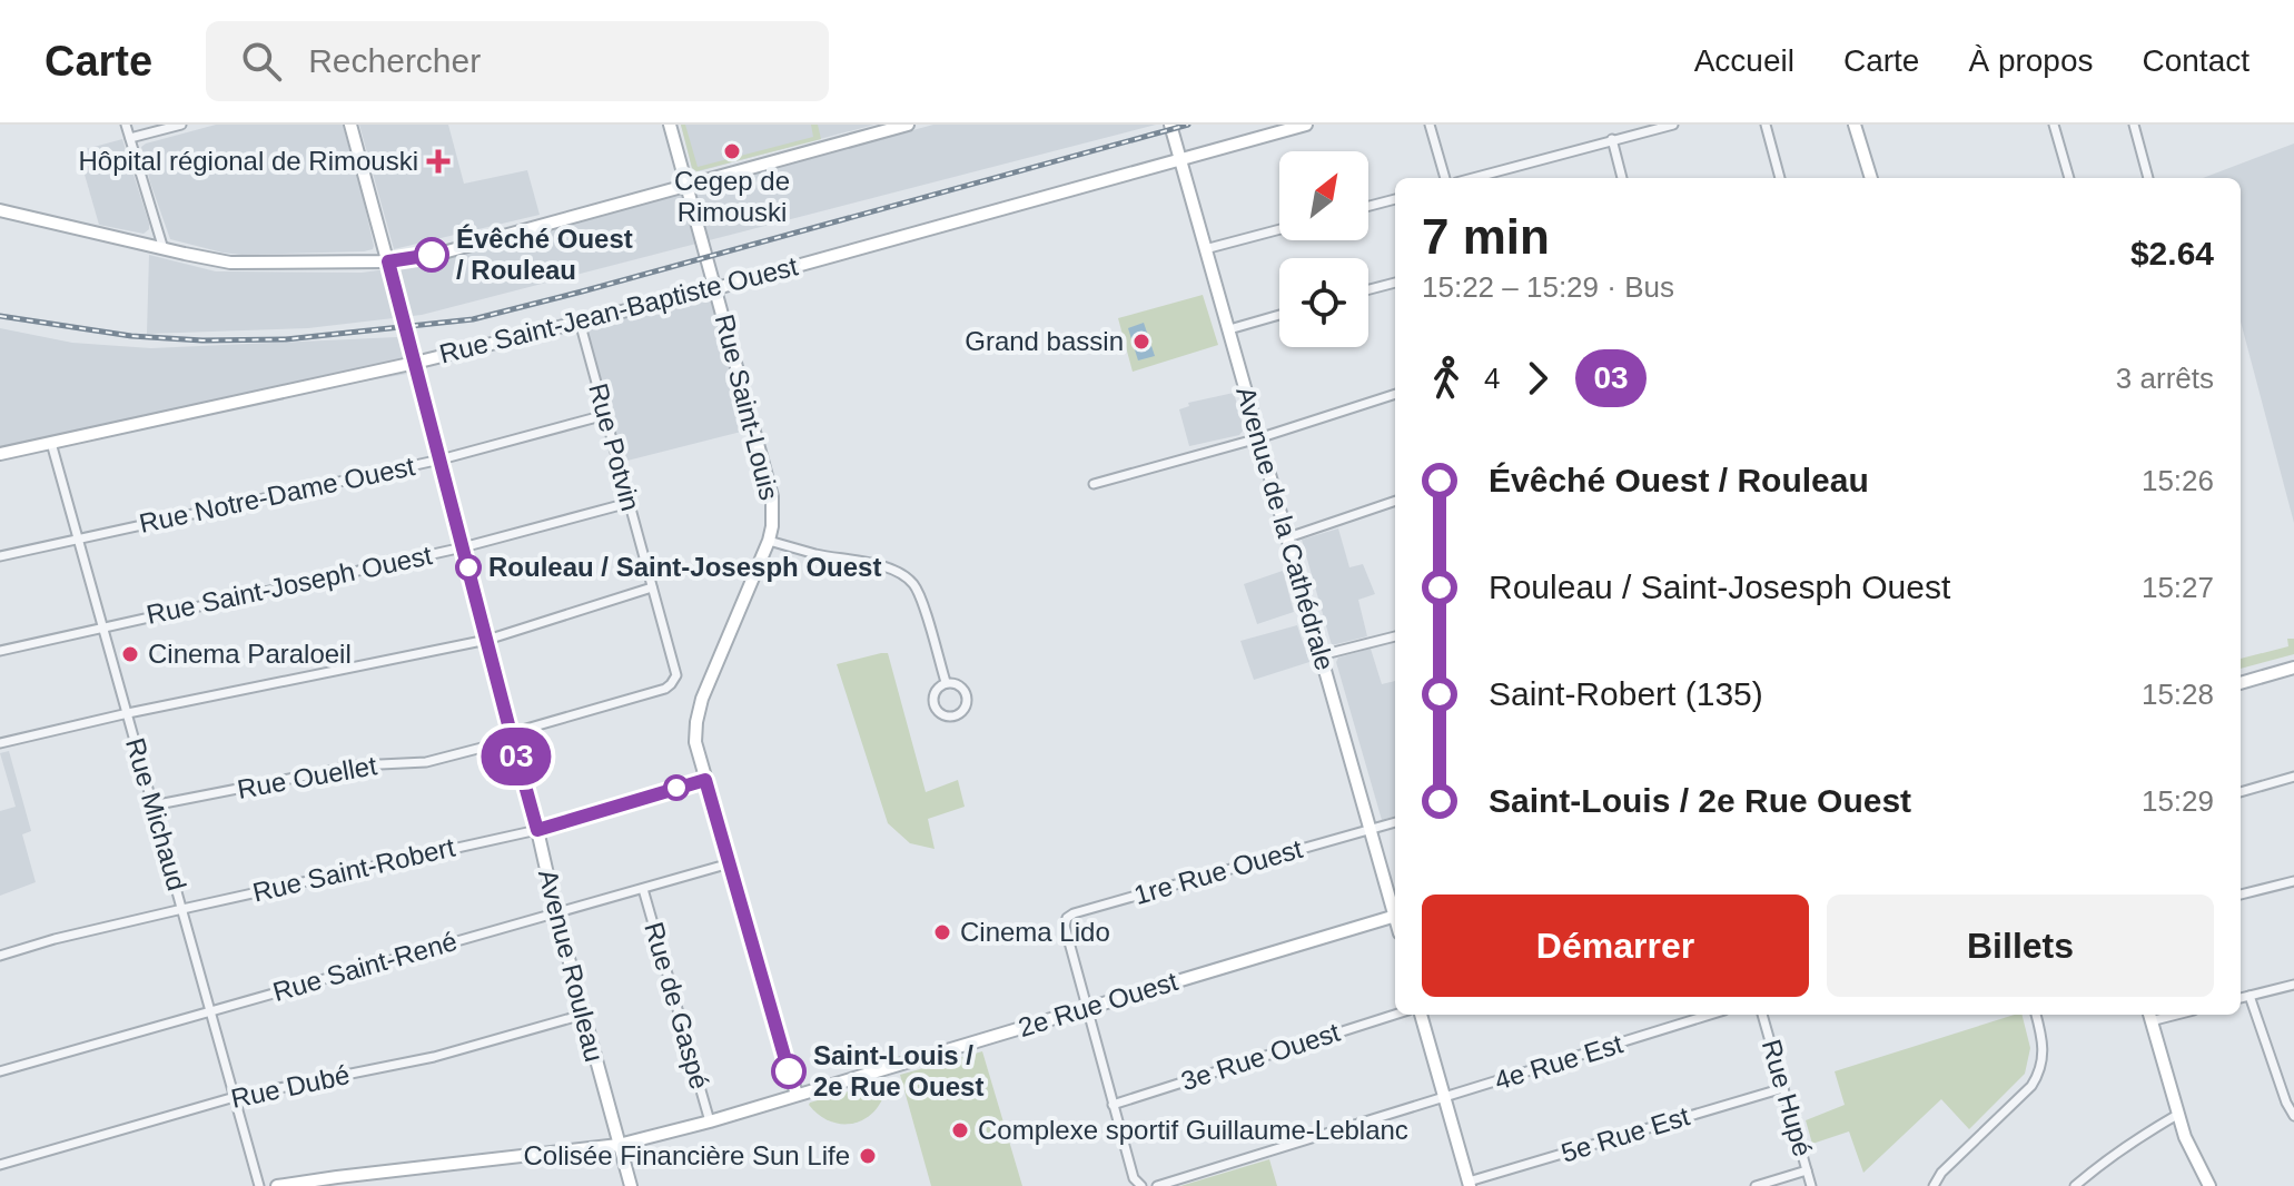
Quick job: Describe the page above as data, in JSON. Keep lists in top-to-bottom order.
{
  "streets": {
    "street": [
      "Rue Saint-Jean-Baptiste Ouest",
      "Rue Saint-Louis",
      "Rue Potvin",
      "Rue Notre-Dame Ouest",
      "Avenue de la Cathédrale",
      "Rue Saint-Joseph Ouest",
      "Rue Ouellet",
      "Rue Michaud",
      "Rue Saint-Robert",
      "1re Rue Ouest",
      "Avenue Rouleau",
      "Rue Saint-René",
      "2e Rue Ouest",
      "Rue de Gaspé",
      "3e Rue Ouest",
      "4e Rue Est",
      "Rue Dubé",
      "Rue Hupé",
      "5e Rue Est"
    ]
  },
  "crossings": [
    ["Rue Saint-Jean-Baptiste Ouest", "Rue Saint-Louis"],
    ["Rue Saint-Jean-Baptiste Ouest", "Rue Potvin"],
    ["Rue Saint-Jean-Baptiste Ouest", "Avenue de la Cathédrale"],
    ["Rue Saint-Jean-Baptiste Ouest", "Rue Michaud"],
    ["Rue Saint-Jean-Baptiste Ouest", "Avenue Rouleau"],
    ["Rue Saint-Louis", "Rue Saint-Robert"],
    ["Rue Saint-Louis", "Rue Saint-René"],
    ["Rue Saint-Louis", "2e Rue Ouest"],
    ["Rue Potvin", "Rue Notre-Dame Ouest"],
    ["Rue Potvin", "Rue Saint-Joseph Ouest"],
    ["Rue Potvin", "Rue Ouellet"],
    ["Rue Notre-Dame Ouest", "Rue Michaud"],
    ["Rue Notre-Dame Ouest", "Avenue Rouleau"],
    ["Avenue de la Cathédrale", "1re Rue Ouest"],
    ["Rue Saint-Joseph Ouest", "Rue Michaud"],
    ["Rue Saint-Joseph Ouest", "Avenue Rouleau"],
    ["Rue Ouellet", "Rue Michaud"],
    ["Rue Ouellet", "Avenue Rouleau"],
    ["Rue Michaud", "Rue Saint-Robert"],
    ["Rue Michaud", "Rue Saint-René"],
    ["Rue Michaud", "Rue Dubé"],
    ["Rue Saint-Robert", "Avenue Rouleau"],
    ["1re Rue Ouest", "2e Rue Ouest"],
    ["Avenue Rouleau", "Rue Saint-René"],
    ["Avenue Rouleau", "2e Rue Ouest"],
    ["Avenue Rouleau", "Rue Dubé"],
    ["Rue Saint-René", "Rue de Gaspé"],
    ["2e Rue Ouest", "Rue de Gaspé"],
    ["Rue Hupé", "5e Rue Est"]
  ],
  "places": {
    "other": [
      "Cegep de Rimouski",
      "Évêché Ouest / Rouleau",
      "Grand bassin",
      "Rouleau / Saint-Josesph Ouest",
      "Cinema Paraloeil",
      "Cinema Lido",
      "Saint-Louis / 2e Rue Ouest",
      "Complexe sportif Guillaume-Leblanc",
      "Colisée Financière Sun Life"
    ],
    "health": ["Hôpital régional de Rimouski"]
  },
  "lines": ["bus line 03"],
  "north": "top right",
  "page": {
    "header": "Carte",
    "search": "Rechercher",
    "nav": [
      "Accueil",
      "Carte",
      "À propos",
      "Contact"
    ],
    "on_map": "03",
    "heading": ["7 min", "15:22 – 15:29 · Bus", "$2.64"],
    "legs": ["4", "03", "3 arrêts"],
    "list": [
      {
        "name": "Évêché Ouest / Rouleau",
        "value": "15:26"
      },
      {
        "name": "Rouleau / Saint-Josesph Ouest",
        "value": "15:27"
      },
      {
        "name": "Saint-Robert (135)",
        "value": "15:28"
      },
      {
        "name": "Saint-Louis / 2e Rue Ouest",
        "value": "15:29"
      }
    ],
    "buttons": ["Démarrer", "Billets"]
  }
}
